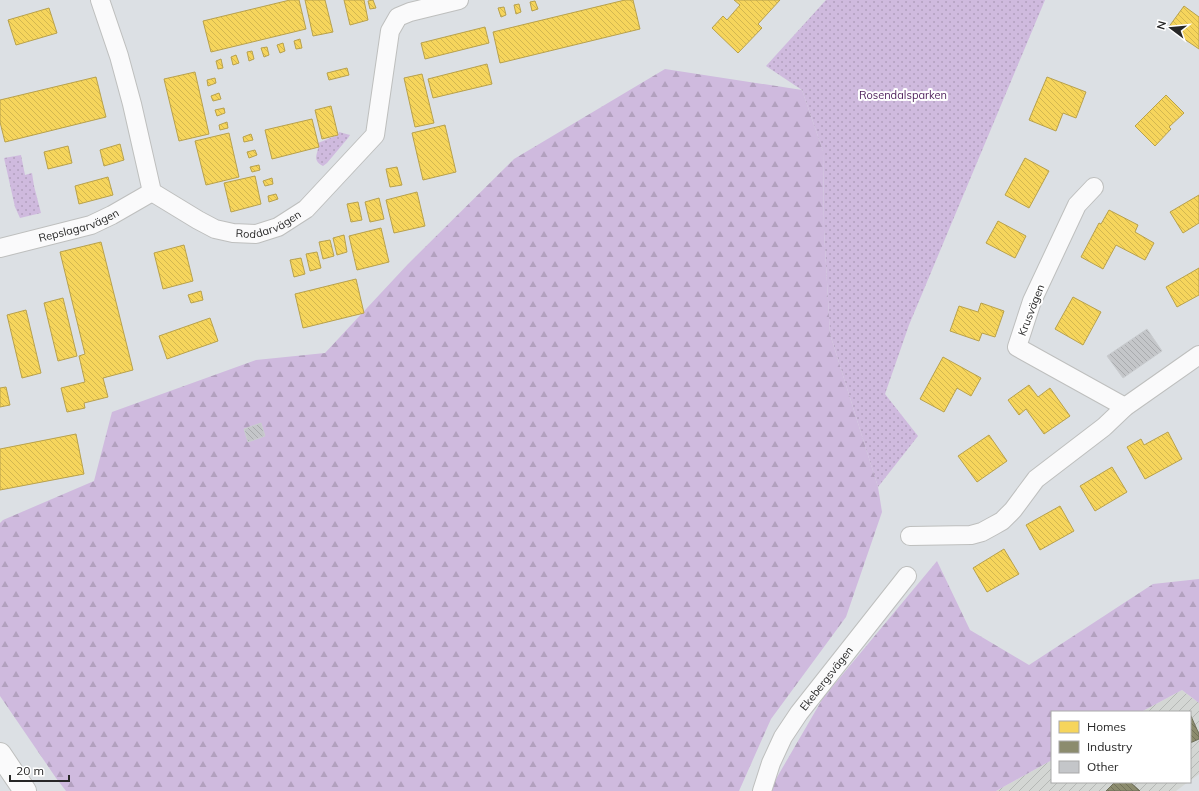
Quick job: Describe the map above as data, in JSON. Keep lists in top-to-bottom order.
{
  "streets": {
    "street": [
      "Roddarvägen",
      "Repslagarvägen",
      "Krusvägen",
      "Ekebergsvägen"
    ]
  },
  "crossings": [
    ["Roddarvägen", "Repslagarvägen"]
  ],
  "parks": ["Rosendalsparken"],
  "legend": ["Homes", "Industry", "Other"],
  "scale_bar": "20 m",
  "north": "left"
}
